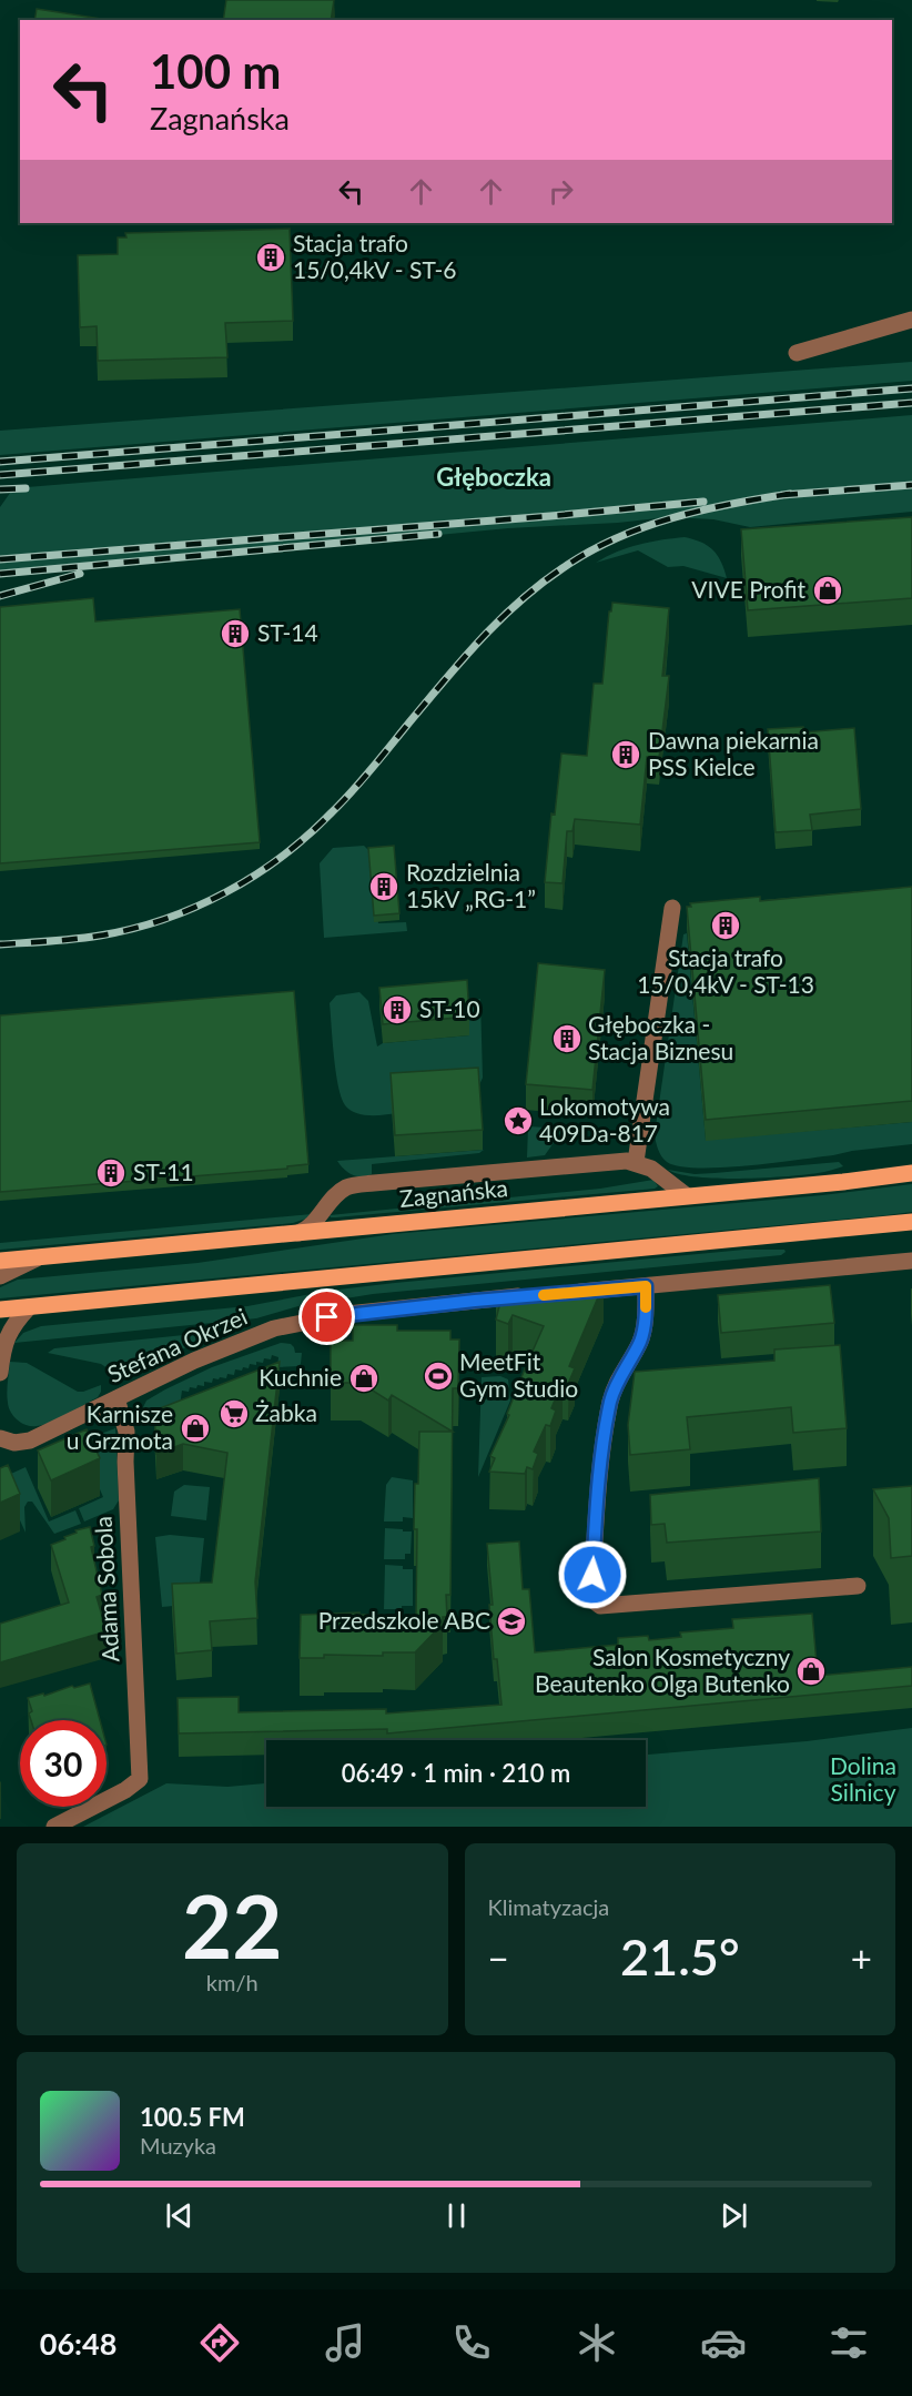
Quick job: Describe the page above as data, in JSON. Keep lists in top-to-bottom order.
{
  "streets": {
    "main road": ["Zagnańska"],
    "street": ["Stefana Okrzei", "Adama Sobola"]
  },
  "crossings": [
    ["Stefana Okrzei", "Adama Sobola"]
  ],
  "districts": ["Głęboczka"],
  "parks": ["Dolina Silnicy"],
  "places": {
    "building": [
      "Stacja trafo 15/0,4kV - ST-6",
      "ST-14",
      "Dawna piekarnia PSS Kielce",
      "Rozdzielnia 15kV „RG-1”",
      "Stacja trafo 15/0,4kV - ST-13",
      "ST-10",
      "Głęboczka - Stacja Biznesu",
      "ST-11"
    ],
    "shop": [
      "VIVE Profit",
      "Kuchnie",
      "Karnisze u Grzmota",
      "Salon Kosmetyczny Beautenko Olga Butenko"
    ],
    "place": ["Lokomotywa 409Da-817"],
    "sports": ["MeetFit Gym Studio"],
    "supermarket": ["Żabka"],
    "school or university": ["Przedszkole ABC"]
  },
  "page": {
    "turn": ["100 m", "Zagnańska"],
    "limit": "30",
    "trip": "06:49 · 1 min · 210 m",
    "tile": [
      ["22", "km/h"],
      "Klimatyzacja"
    ],
    "heat": ["−", "21.5°", "+"],
    "song": ["100.5 FM", "Muzyka"],
    "tabs": "06:48"
  }
}
